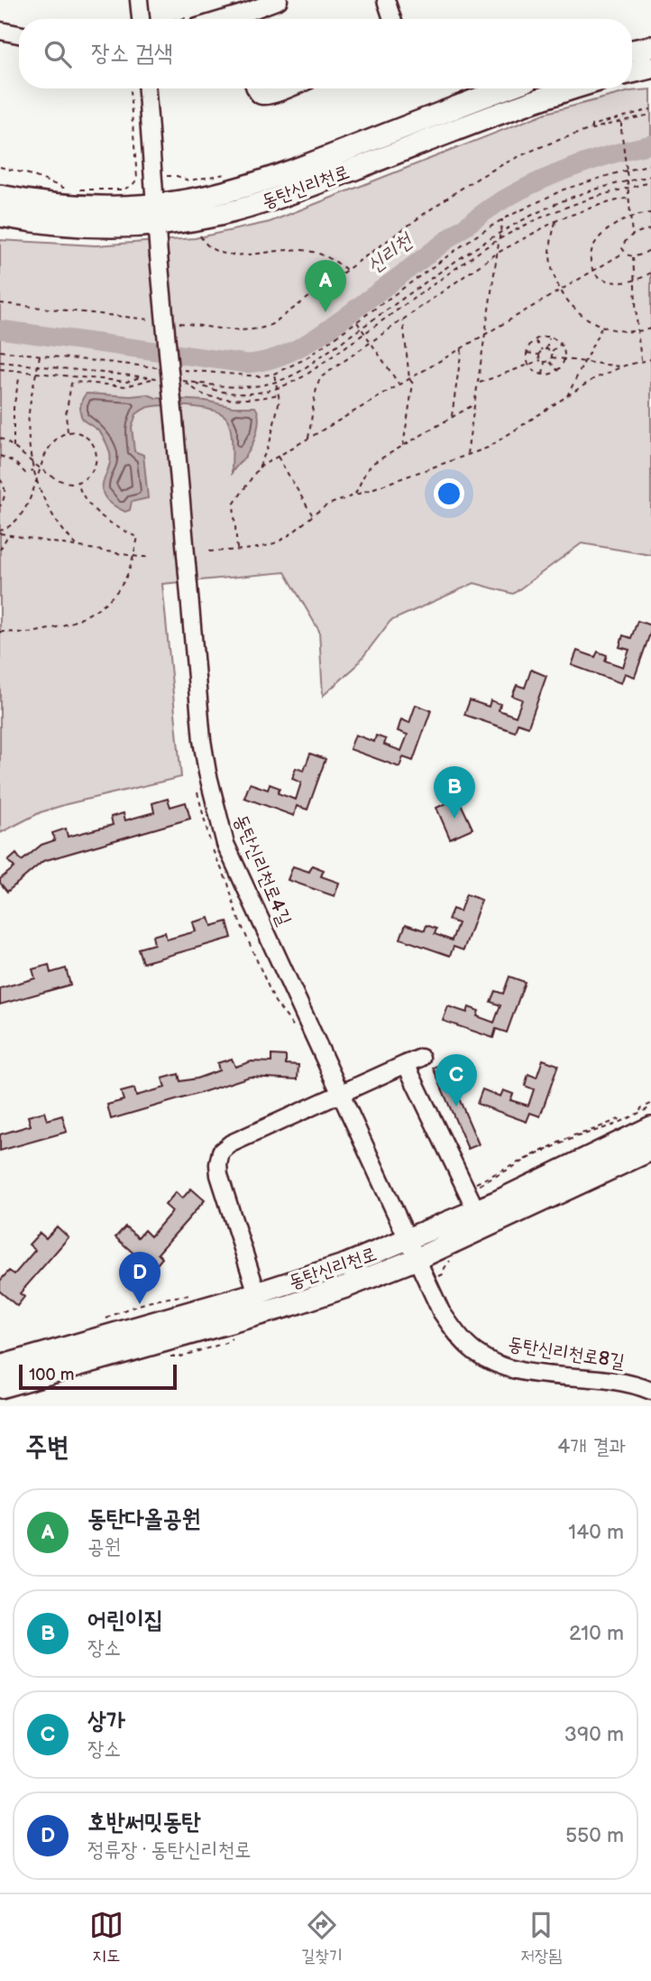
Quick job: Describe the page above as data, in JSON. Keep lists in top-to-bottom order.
{
  "streets": {
    "main road": ["동탄신리천로"],
    "street": ["동탄신리천로4길", "동탄신리천로8길"]
  },
  "crossings": [
    ["동탄신리천로", "동탄신리천로4길"],
    ["동탄신리천로", "동탄신리천로8길"],
    ["동탄신리천로4길", "동탄신리천로8길"]
  ],
  "water": ["신리천"],
  "scale_bar": "100 m",
  "page": {
    "search": "장소 검색",
    "pins": [
      "A",
      "B",
      "C",
      "D"
    ],
    "scale": "100 m",
    "heading": ["주변", "4개 결과"],
    "list": [
      {
        "mark": "A",
        "name": "동탄다올공원",
        "note": "공원",
        "value": "140 m"
      },
      {
        "mark": "B",
        "name": "어린이집",
        "note": "장소",
        "value": "210 m"
      },
      {
        "mark": "C",
        "name": "상가",
        "note": "장소",
        "value": "390 m"
      },
      {
        "mark": "D",
        "name": "호반써밋동탄",
        "note": "정류장 · 동탄신리천로",
        "value": "550 m"
      }
    ],
    "nav": ["지도", "길찾기", "저장됨"]
  }
}
